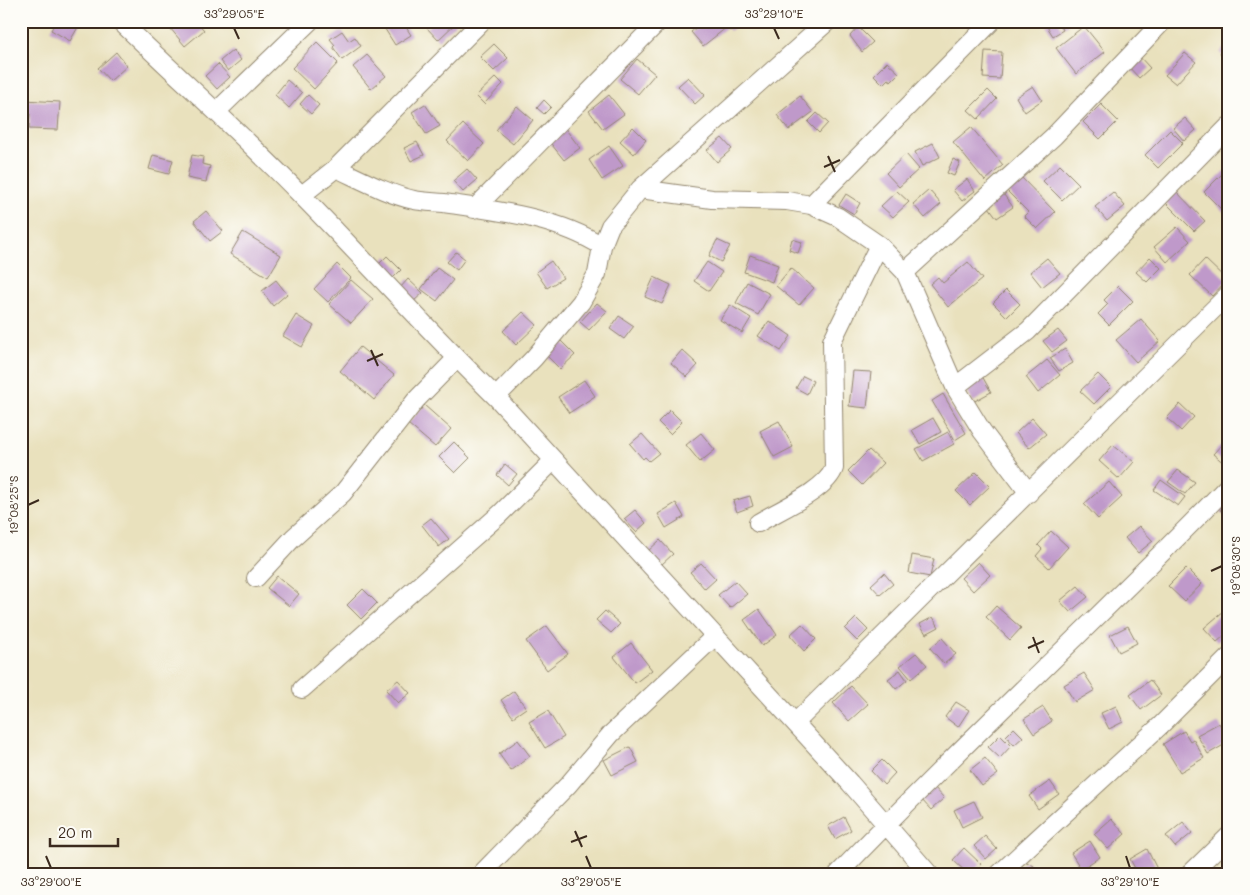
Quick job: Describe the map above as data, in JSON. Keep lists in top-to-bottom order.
{
  "scale_bar": "20 m",
  "coordinates": [
    "33°29'05\"E",
    "33°29'10\"E",
    "19°08'25\"S",
    "19°08'30\"S",
    "33°29'00\"E"
  ]
}
